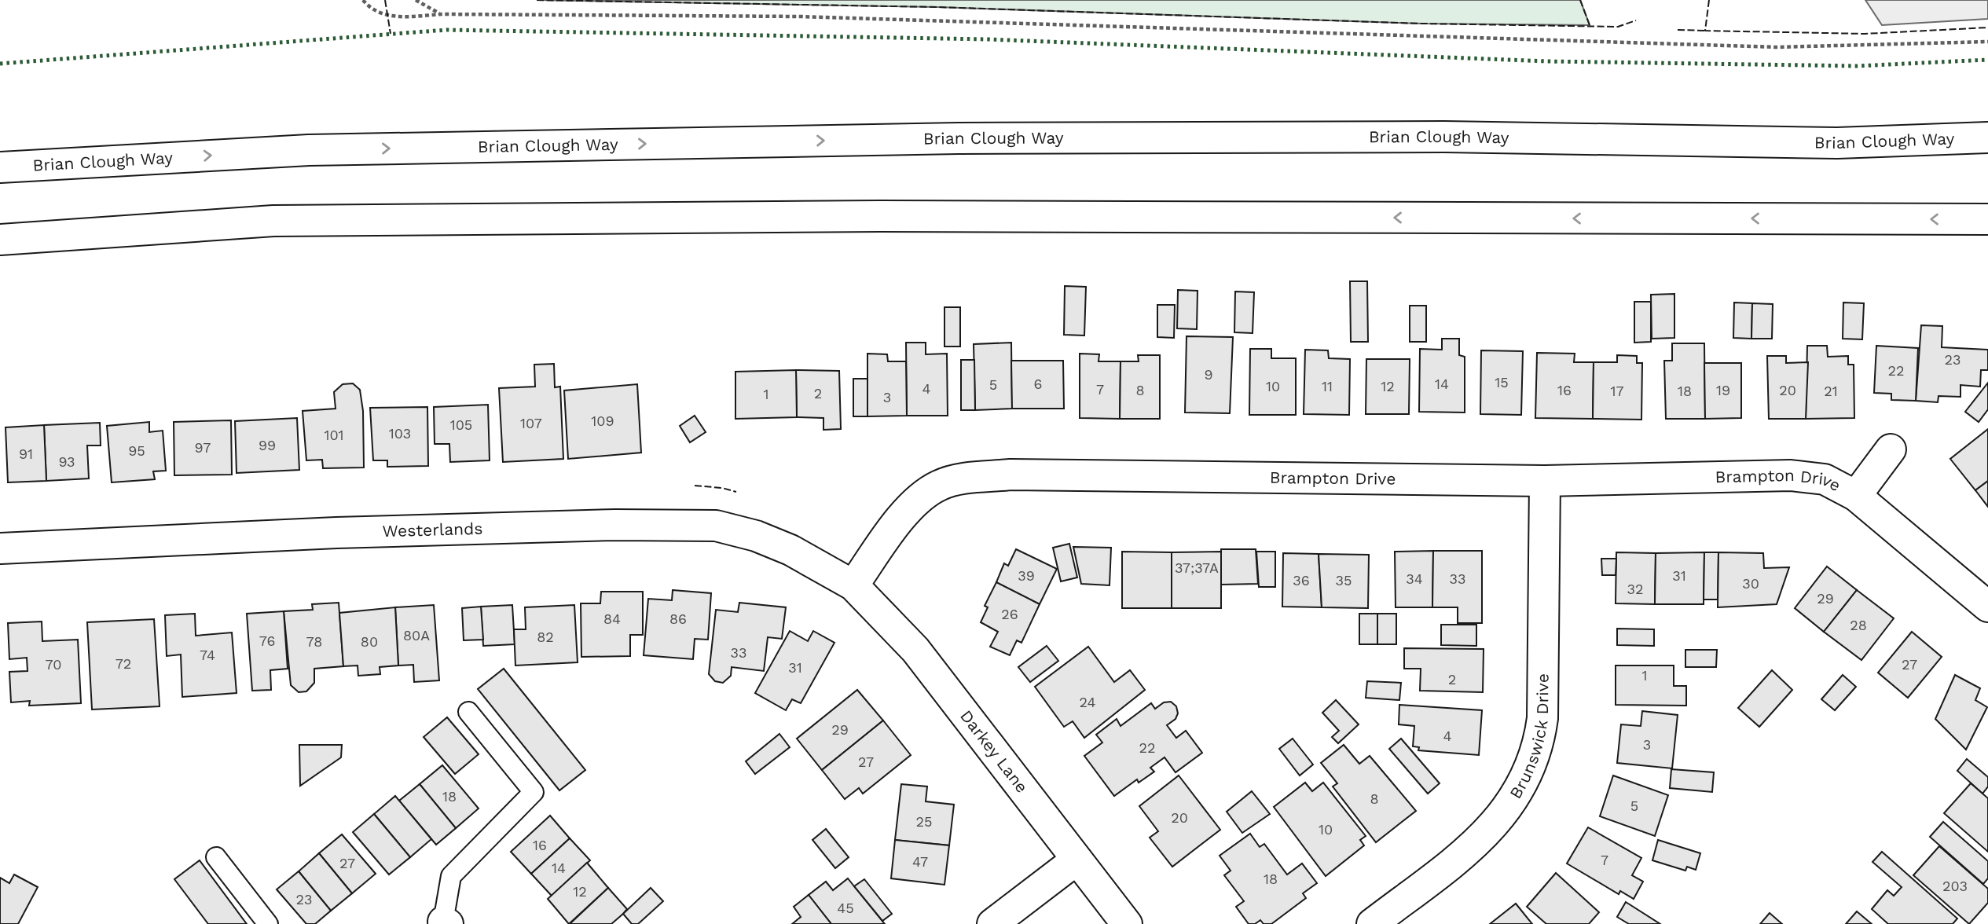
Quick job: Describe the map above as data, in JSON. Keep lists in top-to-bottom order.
{
  "streets": {
    "main road": [
      "Brian Clough Way",
      "Brampton Drive",
      "Westerlands",
      "Brunswick Drive",
      "Darkey Lane"
    ]
  },
  "crossings": [
    ["Brampton Drive", "Westerlands"],
    ["Brampton Drive", "Brunswick Drive"],
    ["Brampton Drive", "Darkey Lane"],
    ["Westerlands", "Darkey Lane"]
  ],
  "house_numbers": [
    "23",
    "22",
    "9",
    "15",
    "6",
    "14",
    "5",
    "10",
    "11",
    "12",
    "4",
    "7",
    "8",
    "16",
    "19",
    "20",
    "17",
    "18",
    "21",
    "2",
    "1",
    "3",
    "109",
    "107",
    "105",
    "103",
    "101",
    "99",
    "97",
    "95",
    "91",
    "93",
    "37;37A",
    "39",
    "31",
    "34",
    "33",
    "36",
    "35",
    "30",
    "32",
    "29",
    "26",
    "84",
    "86",
    "28",
    "80A",
    "82",
    "76",
    "78",
    "80",
    "33",
    "74",
    "72",
    "70",
    "27",
    "31",
    "1",
    "2",
    "24",
    "29",
    "4",
    "3",
    "22",
    "27",
    "18",
    "8",
    "5",
    "20",
    "25",
    "10",
    "16",
    "7",
    "47",
    "27",
    "14",
    "18",
    "203",
    "12",
    "23",
    "45"
  ]
}
